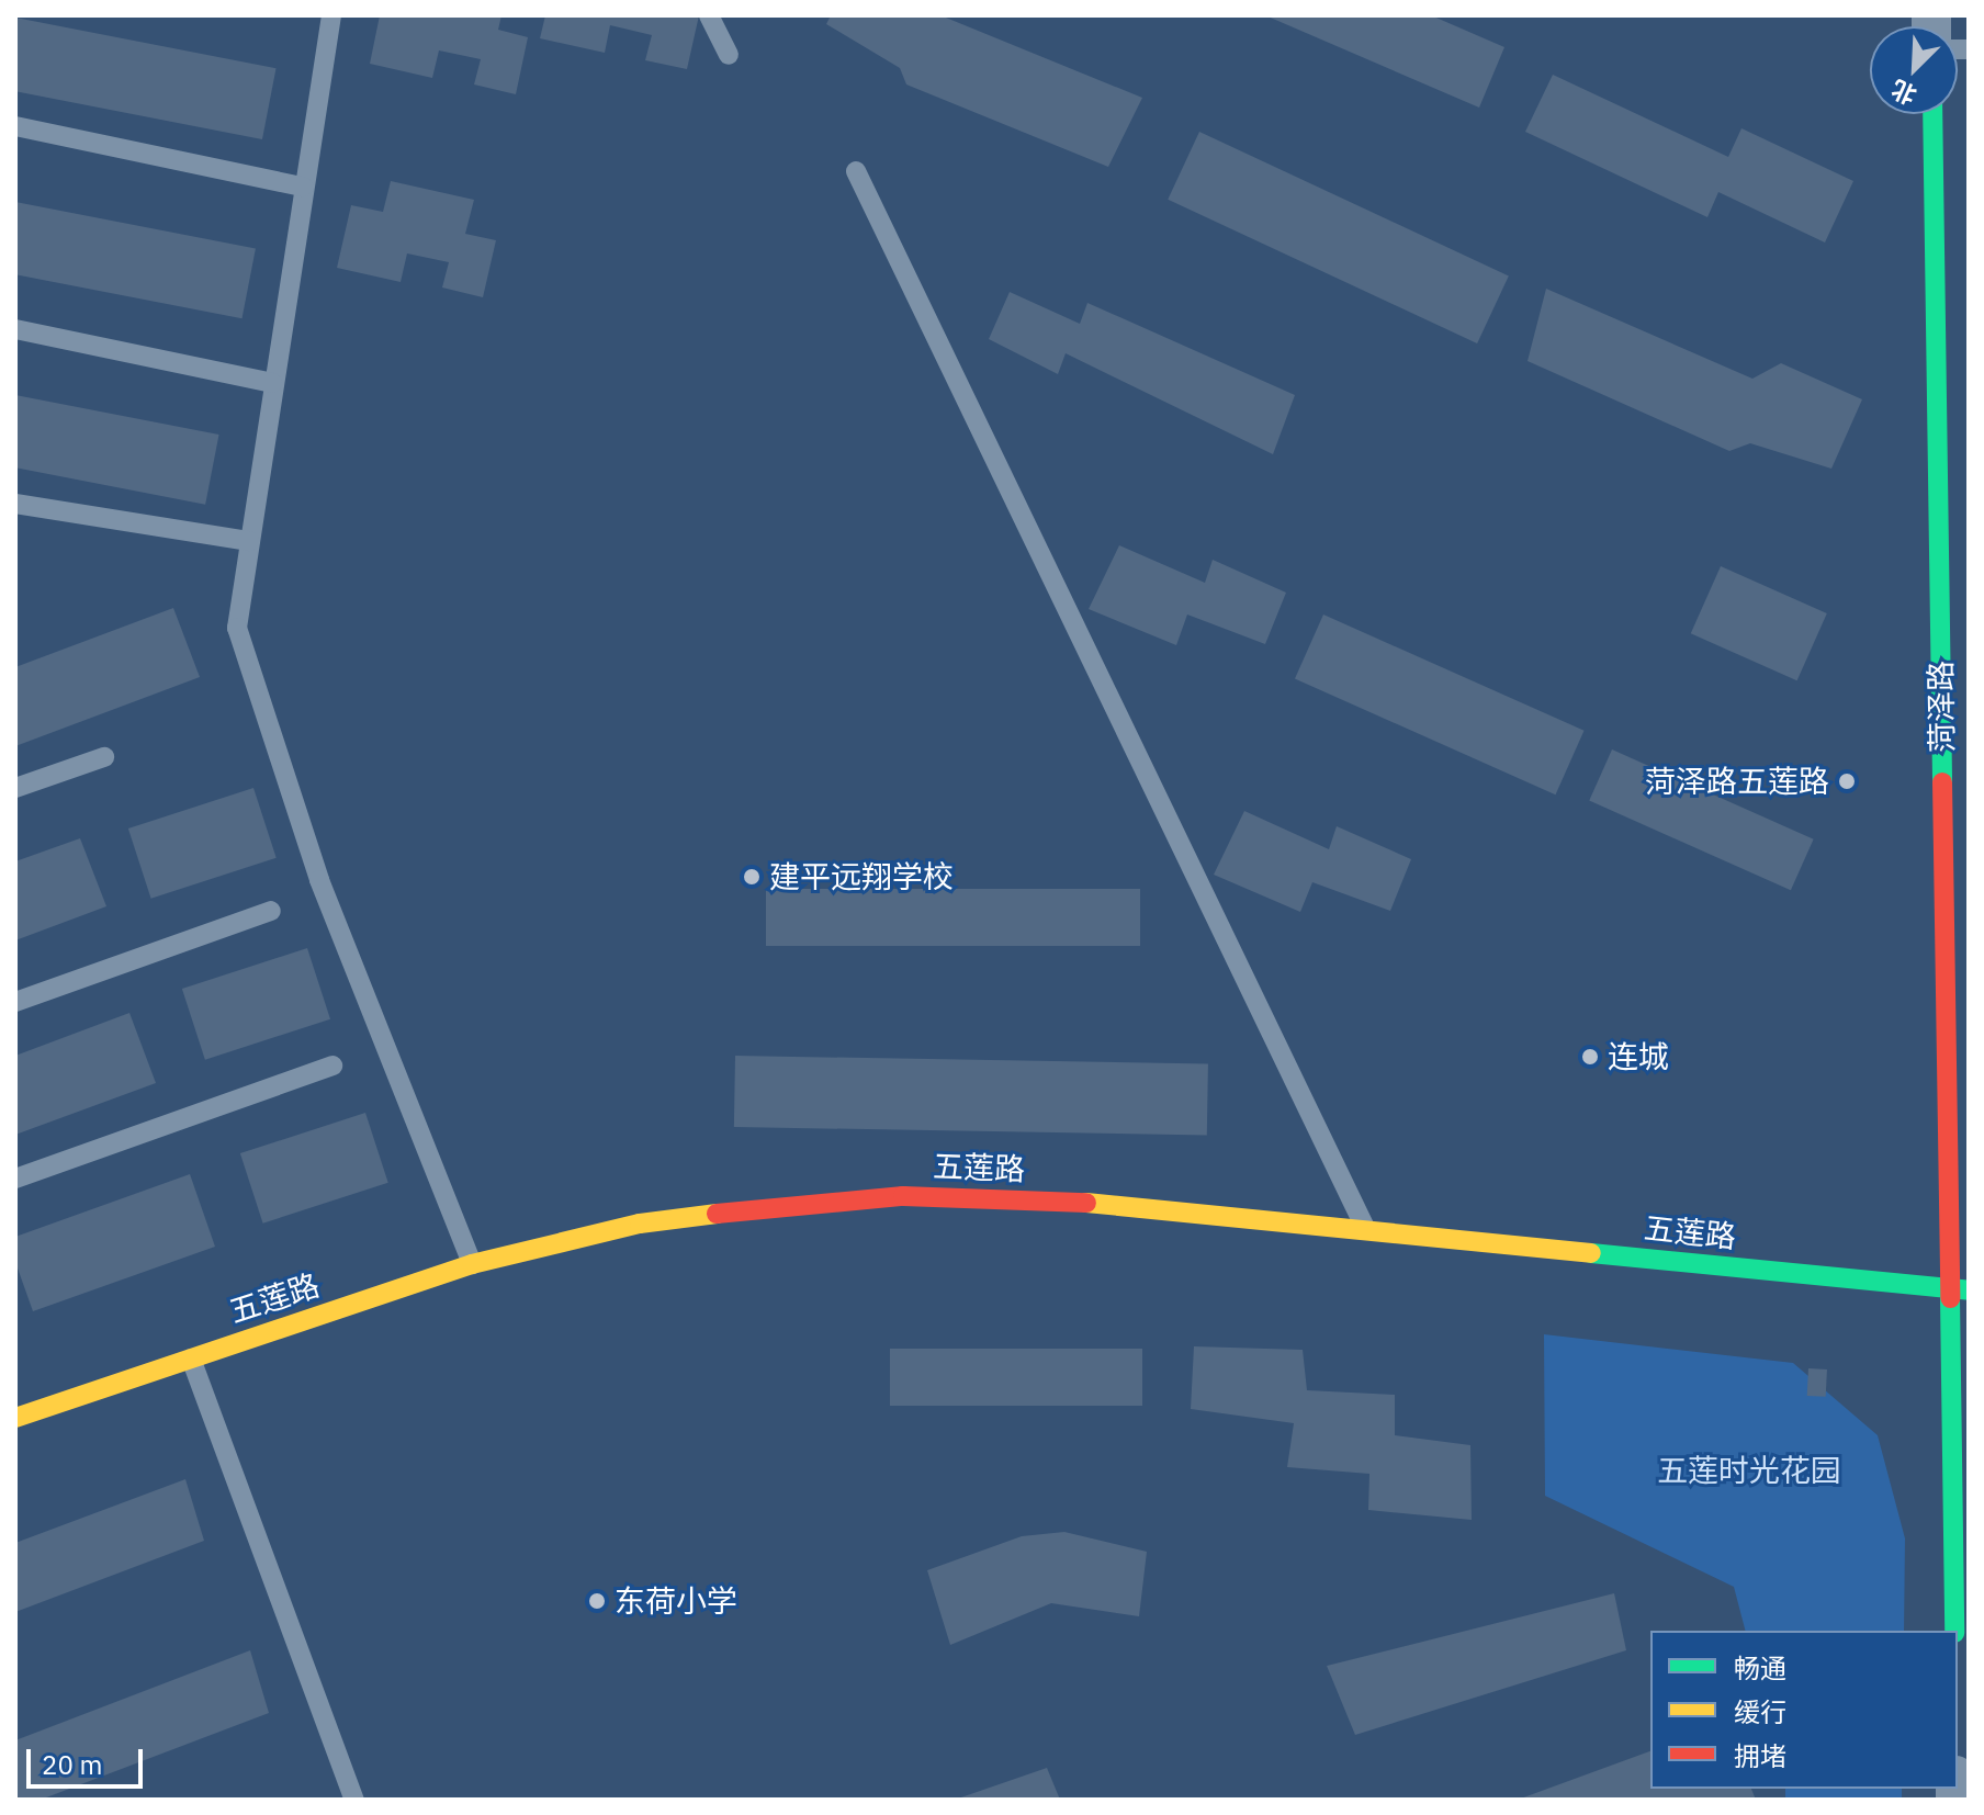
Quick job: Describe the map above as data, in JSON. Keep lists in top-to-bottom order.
{
  "streets": {
    "street": ["菏泽路", "五莲路"]
  },
  "crossings": [
    ["菏泽路", "五莲路"]
  ],
  "parks": ["五莲时光花园"],
  "places": [
    "菏泽路五莲路",
    "建平远翔学校",
    "连城",
    "东荷小学"
  ],
  "legend": ["畅通", "缓行", "拥堵"],
  "scale_bar": "20 m",
  "north": "bottom left"
}
